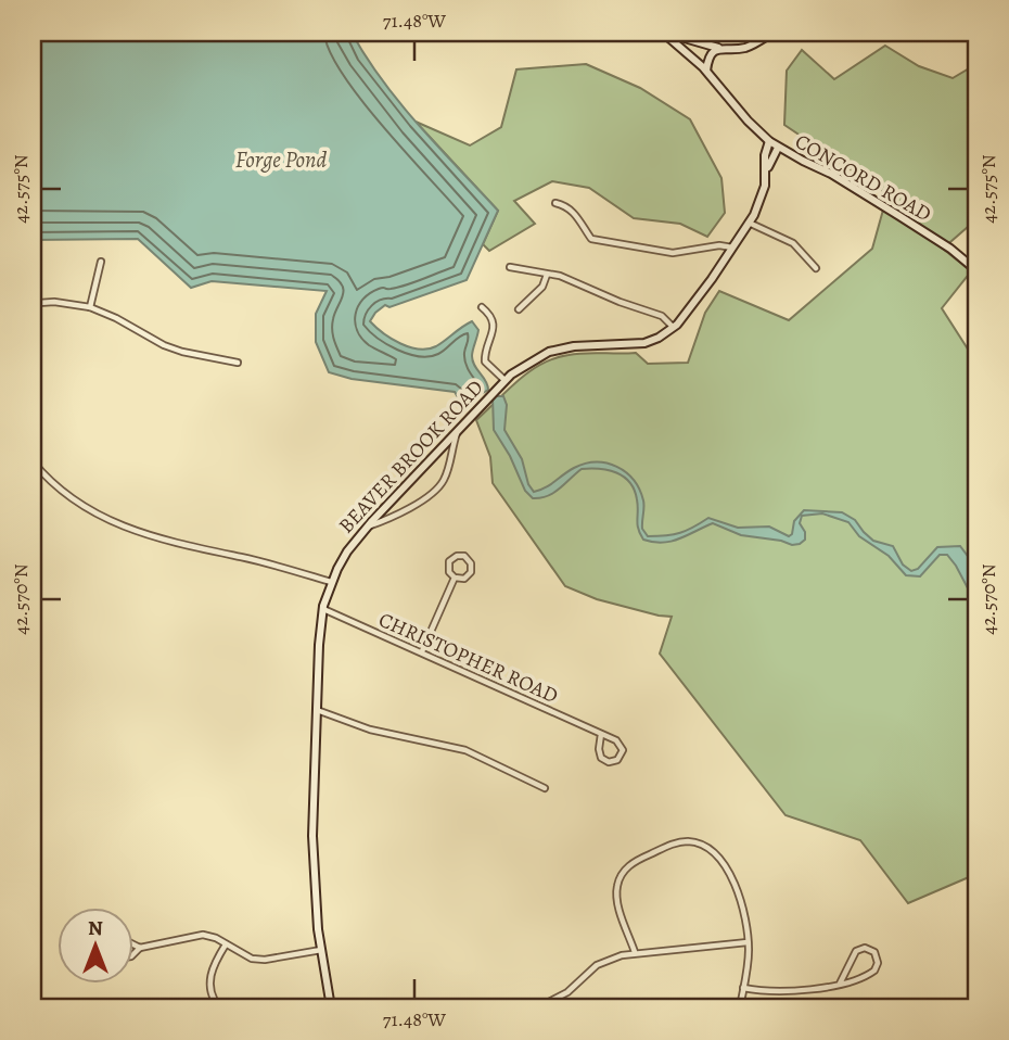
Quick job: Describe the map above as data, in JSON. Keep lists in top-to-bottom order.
{
  "streets": {
    "street": ["CONCORD ROAD", "BEAVER BROOK ROAD", "CHRISTOPHER ROAD"]
  },
  "crossings": [
    ["CONCORD ROAD", "BEAVER BROOK ROAD"],
    ["BEAVER BROOK ROAD", "CHRISTOPHER ROAD"]
  ],
  "water": ["Forge Pond"],
  "north": "top",
  "coordinates": ["71.48°W", "42.575°N", "42.570°N"]
}
